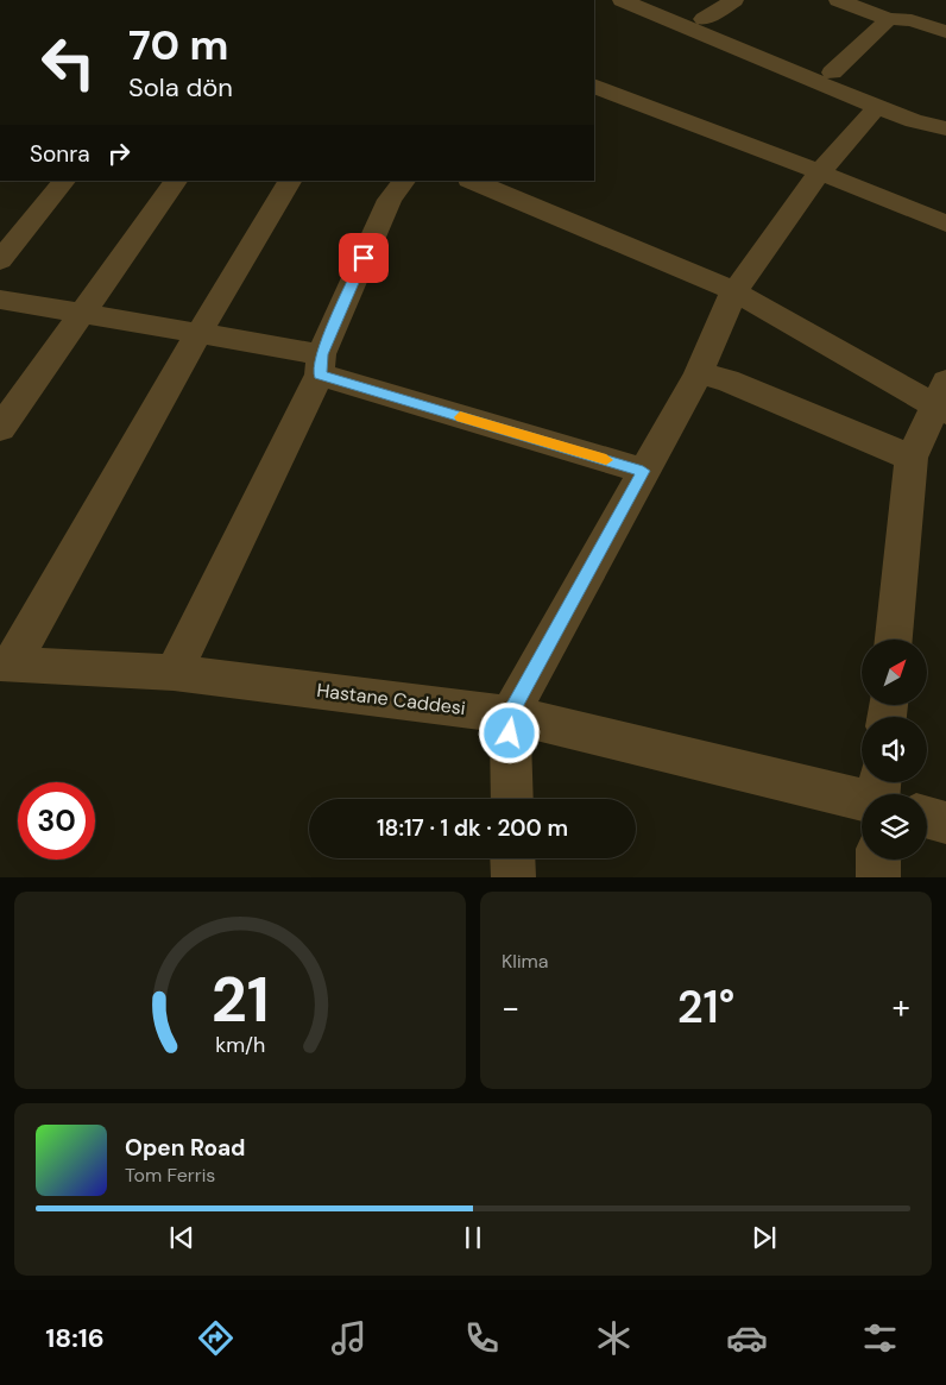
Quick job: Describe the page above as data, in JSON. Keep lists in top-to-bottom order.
{
  "streets": {
    "street": ["Hastane Caddesi"]
  },
  "north": "top right",
  "page": {
    "turn": ["70 m", "Sola dön"],
    "then": "Sonra",
    "limit": "30",
    "trip": "18:17 · 1 dk · 200 m",
    "tile": "Klima",
    "heat": ["−", "21°", "+"],
    "song": ["Open Road", "Tom Ferris"],
    "tabs": "18:16",
    "gauge": ["21", "km/h"]
  }
}
